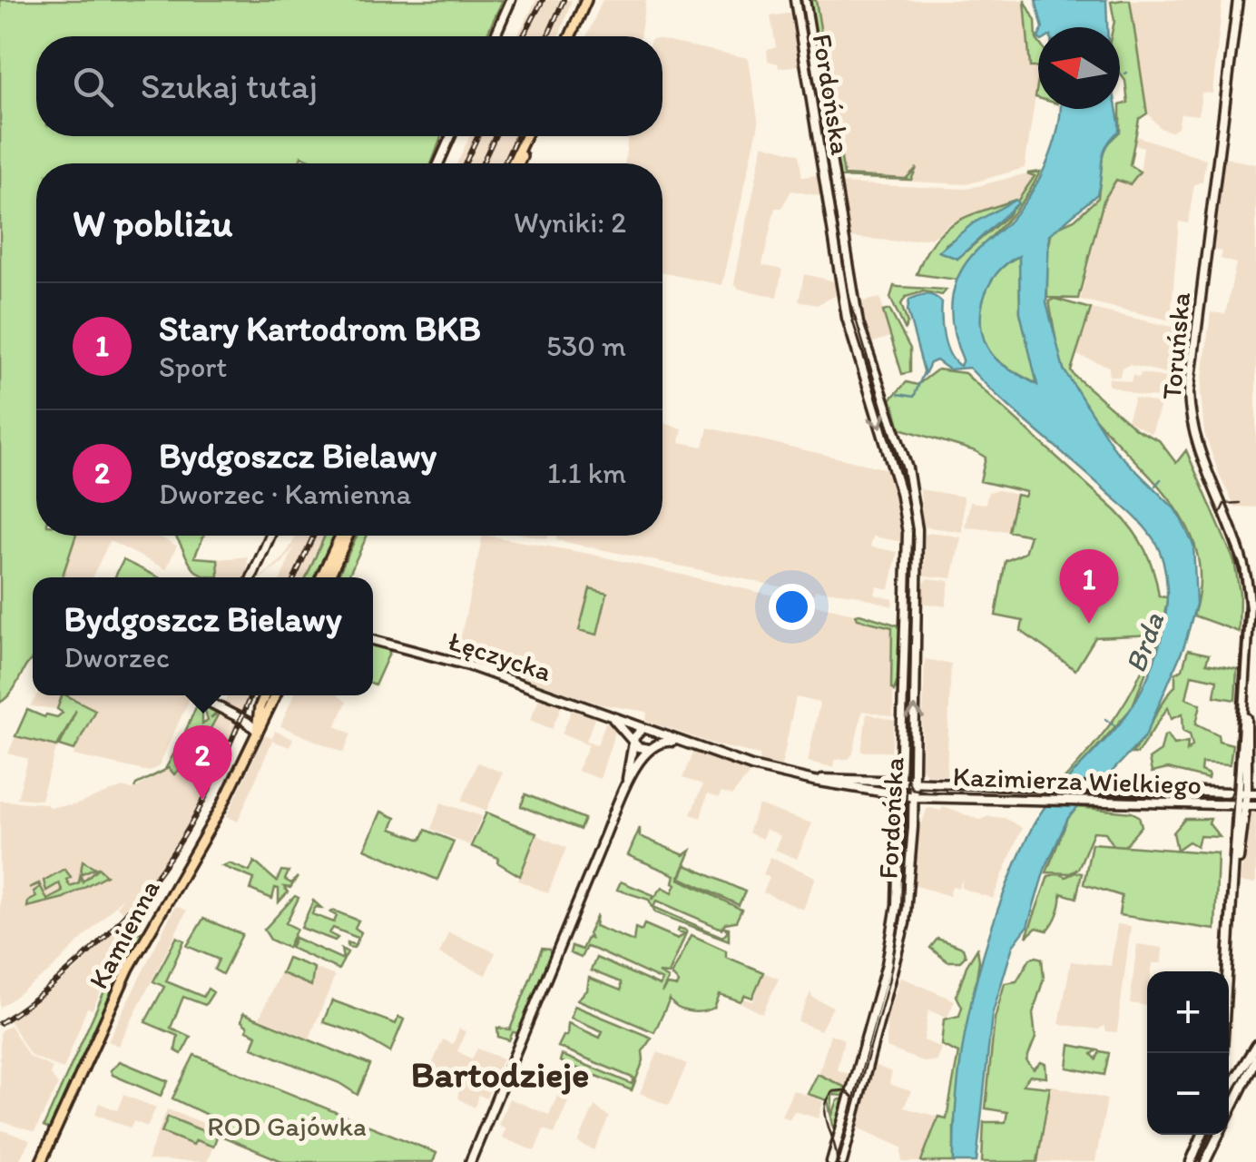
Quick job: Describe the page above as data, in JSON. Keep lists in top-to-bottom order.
{
  "streets": {
    "main road": [
      "Fordońska",
      "Toruńska",
      "Łęczycka",
      "Kazimierza Wielkiego",
      "Kamienna"
    ]
  },
  "crossings": [
    ["Fordońska", "Łęczycka"],
    ["Fordońska", "Kazimierza Wielkiego"],
    ["Toruńska", "Kazimierza Wielkiego"],
    ["Łęczycka", "Kazimierza Wielkiego"]
  ],
  "districts": ["Bartodzieje"],
  "water": ["Brda"],
  "parks": ["ROD Gajówka"],
  "north": "left",
  "page": {
    "search": "Szukaj tutaj",
    "heading": ["W pobliżu", "Wyniki: 2"],
    "list": [
      {
        "mark": "1",
        "name": "Stary Kartodrom BKB",
        "note": "Sport",
        "value": "530 m"
      },
      {
        "mark": "2",
        "name": "Bydgoszcz Bielawy",
        "note": "Dworzec · Kamienna",
        "value": "1.1 km"
      }
    ],
    "pins": ["1", "2"],
    "popup": ["Bydgoszcz Bielawy", "Dworzec"],
    "map_buttons": ["+", "−"]
  }
}
